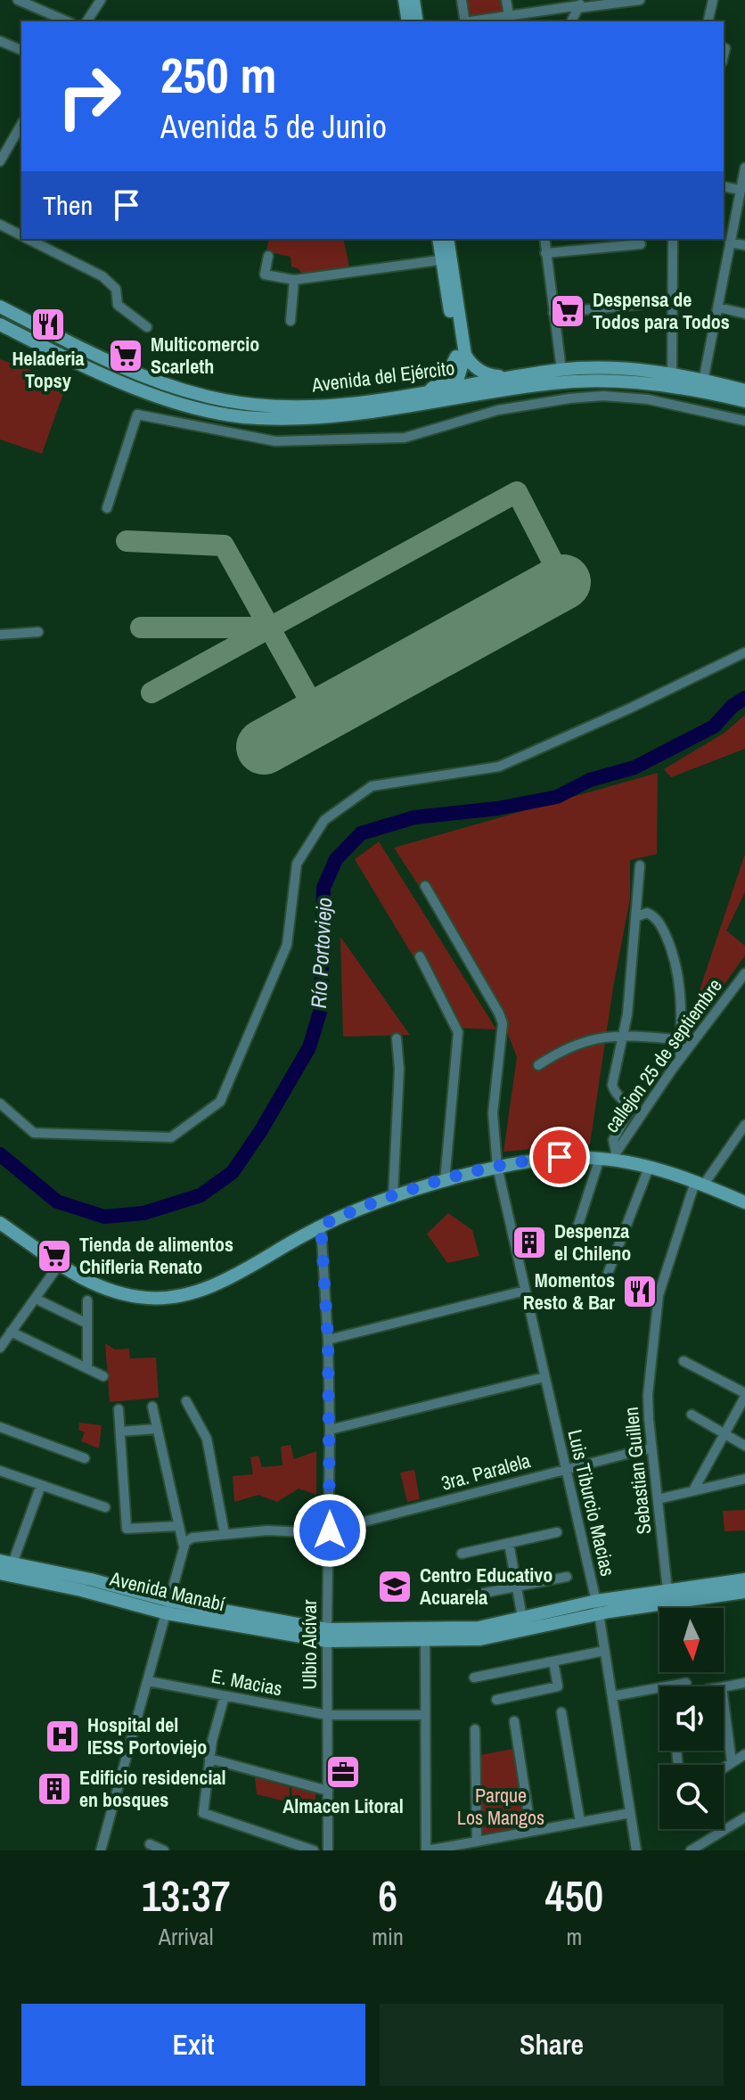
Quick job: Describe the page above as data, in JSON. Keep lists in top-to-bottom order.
{
  "streets": {
    "main road": ["Avenida del Ejército", "Avenida Manabí"],
    "street": [
      "callejon 25 de septiembre",
      "Sebastian Guillen",
      "3ra. Paralela",
      "Luis Tiburcio Macias",
      "Ulbio Alcívar",
      "E. Macias"
    ]
  },
  "crossings": [
    ["Sebastian Guillen", "3ra. Paralela"],
    ["3ra. Paralela", "Luis Tiburcio Macias"],
    ["3ra. Paralela", "Ulbio Alcívar"],
    ["Avenida Manabí", "Ulbio Alcívar"],
    ["Ulbio Alcívar", "E. Macias"]
  ],
  "water": ["Río Portoviejo"],
  "parks": ["Parque Los Mangos"],
  "places": {
    "supermarket": ["Despensa de Todos para Todos", "Multicomercio Scarleth", "Tienda de alimentos Chifleria Renato"],
    "restaurant": ["Heladeria Topsy", "Momentos Resto & Bar"],
    "building": ["Despenza el Chileno", "Edificio residencial en bosques"],
    "school or university": ["Centro Educativo Acuarela"],
    "hospital": ["Hospital del IESS Portoviejo"],
    "office": ["Almacen Litoral"]
  },
  "north": "bottom",
  "page": {
    "turn": ["250 m", "Avenida 5 de Junio"],
    "then": "Then",
    "eta": [
      "13:37",
      "Arrival",
      "6",
      "min",
      "450",
      "m"
    ],
    "buttons": ["Exit", "Share"]
  }
}
